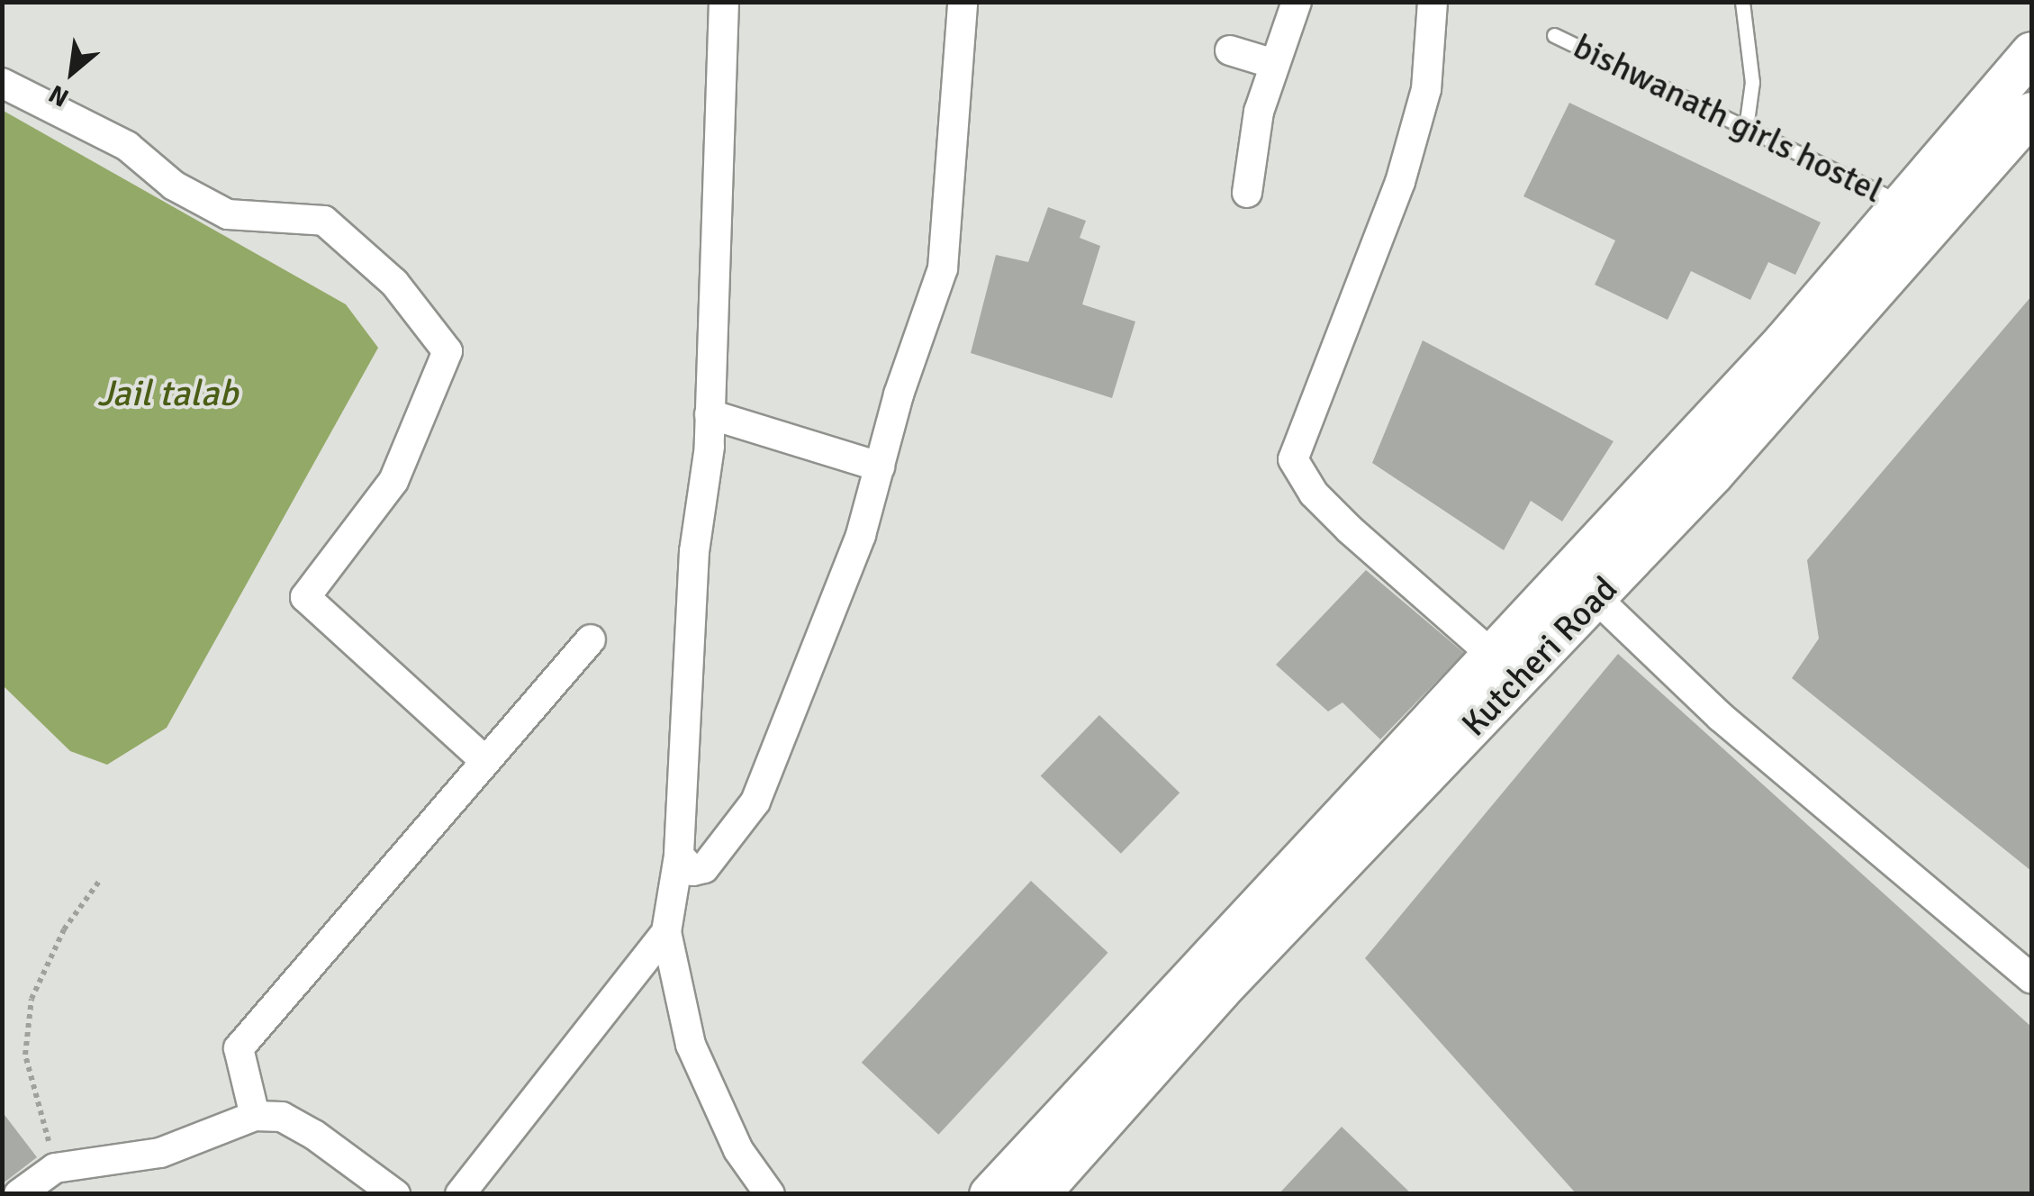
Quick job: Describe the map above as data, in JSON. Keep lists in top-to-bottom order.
{
  "streets": {
    "main road": ["Kutcheri Road"],
    "lane": ["bishwanath girls hostel"]
  },
  "water": ["Jail talab"],
  "north": "bottom left"
}
